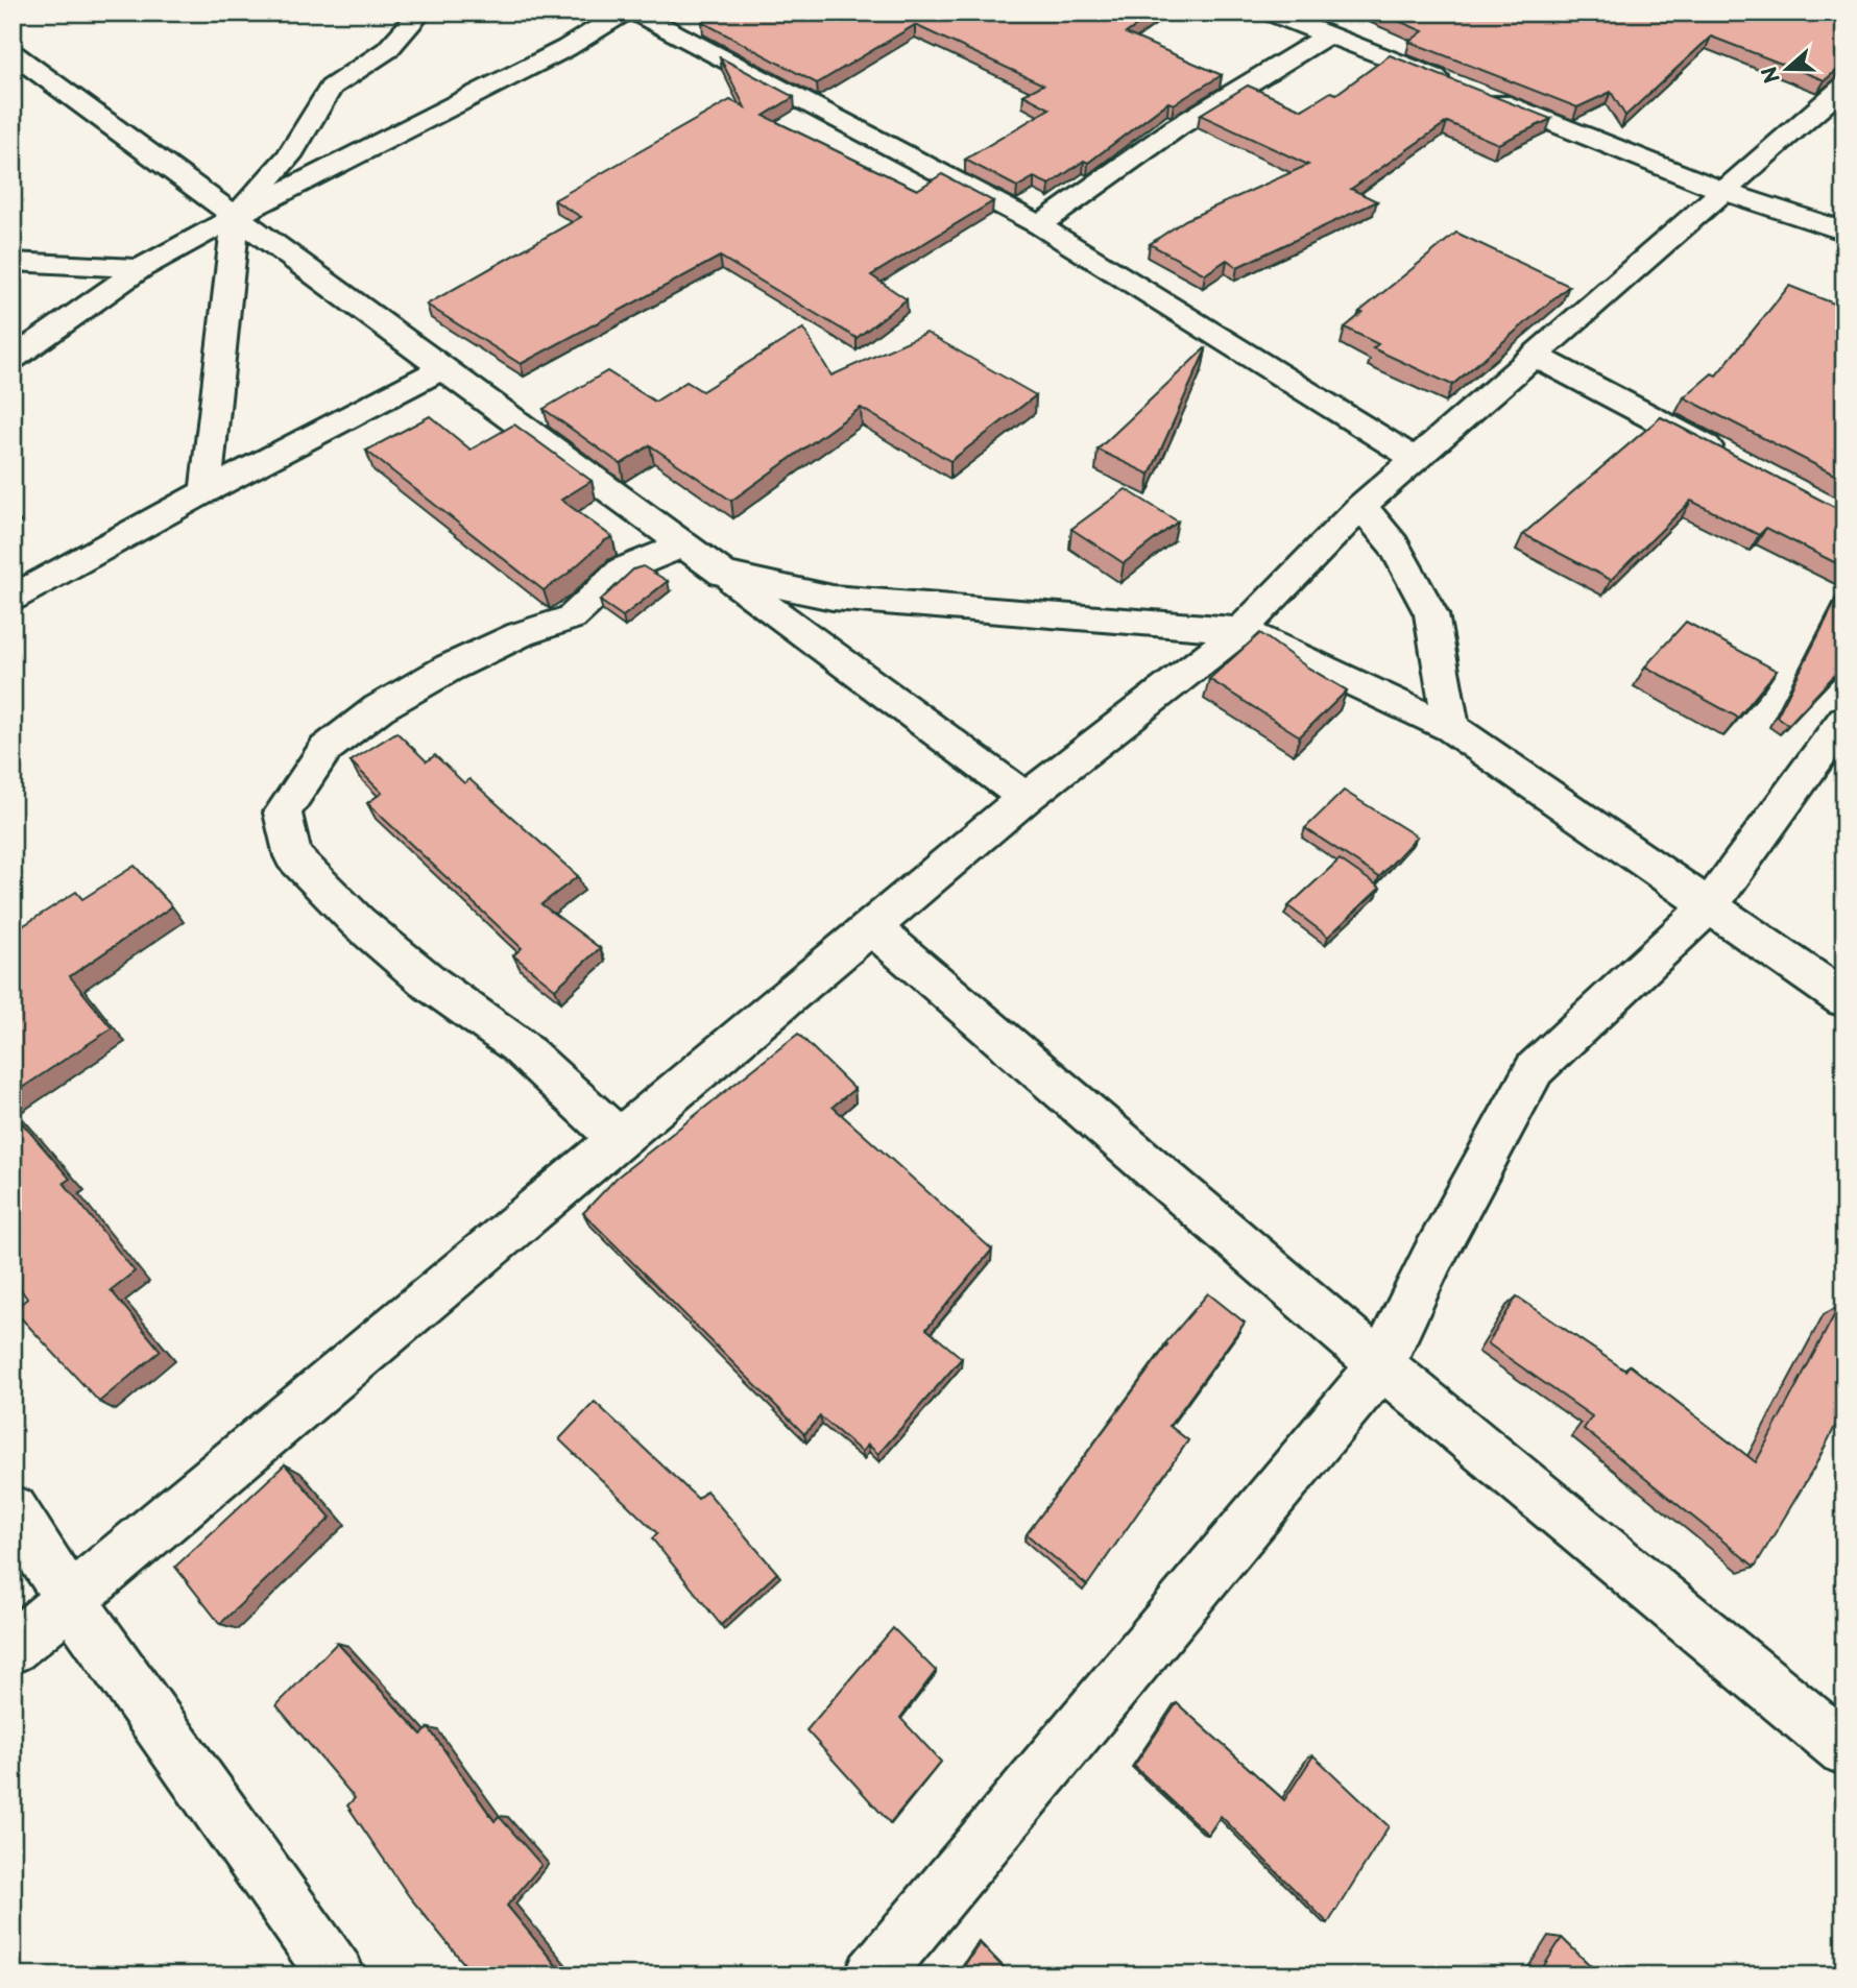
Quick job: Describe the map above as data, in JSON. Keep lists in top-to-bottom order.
{
  "north": "left"
}
